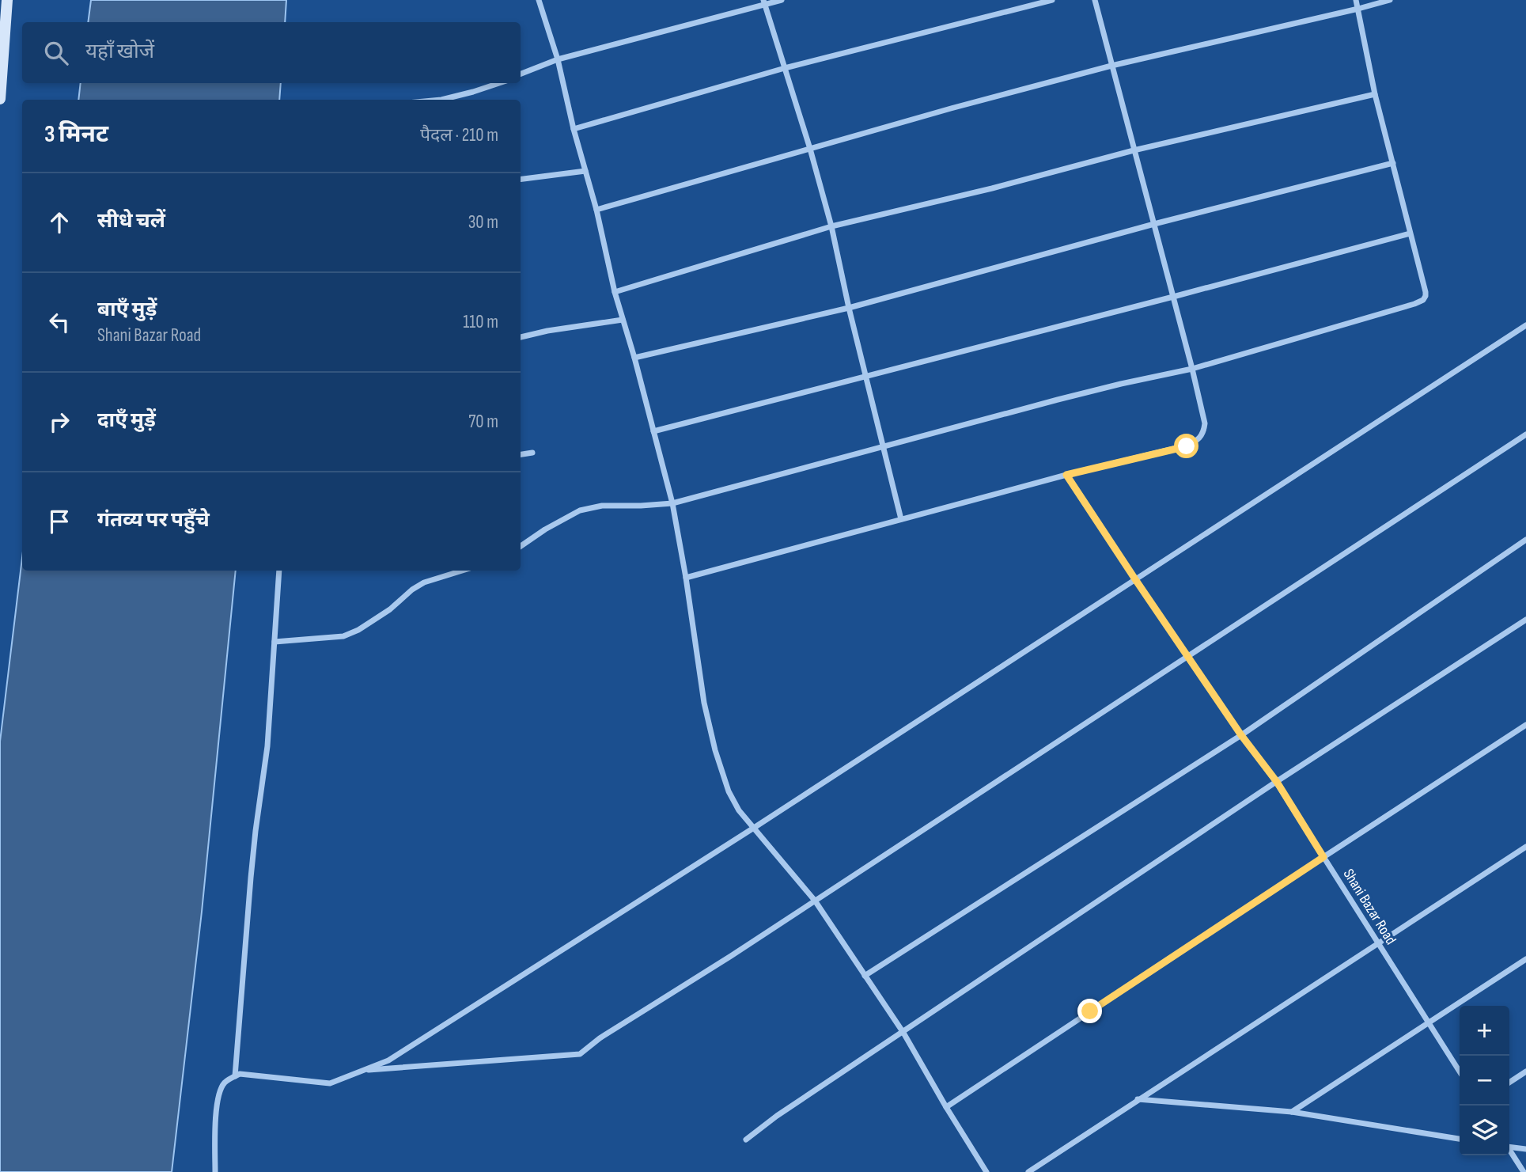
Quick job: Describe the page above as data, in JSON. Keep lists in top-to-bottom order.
{
  "streets": {
    "street": ["Shani Bazar Road"]
  },
  "page": {
    "search": "यहाँ खोजें",
    "heading": ["3 मिनट", "पैदल · 210 m"],
    "list": [
      ["सीधे चलें", "30 m"],
      ["बाएँ मुड़ें", "Shani Bazar Road", "110 m"],
      ["दाएँ मुड़ें", "70 m"],
      "गंतव्य पर पहुँचे"
    ],
    "map_buttons": ["+", "−"]
  }
}
